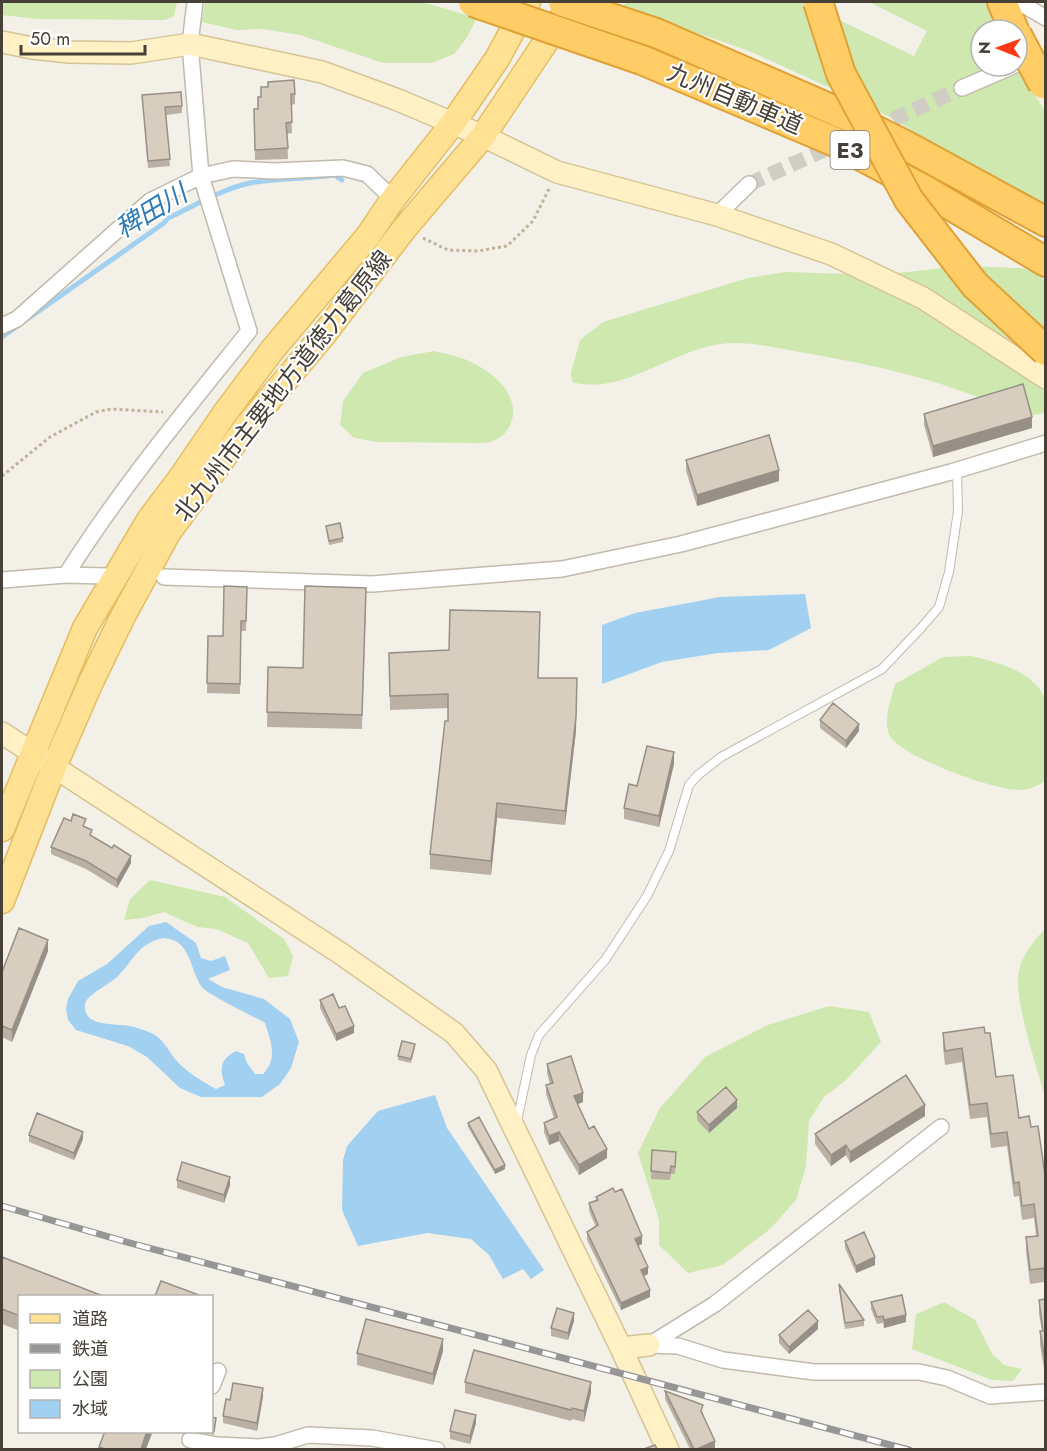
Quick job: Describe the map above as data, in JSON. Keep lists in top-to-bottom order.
{
  "streets": {
    "highway": ["九州自動車道", "E3"],
    "main road": ["北九州市主要地方道徳力葛原線"]
  },
  "water": ["稗田川"],
  "legend": [
    "道路",
    "鉄道",
    "公園",
    "水域"
  ],
  "scale_bar": "50 m",
  "north": "left"
}
